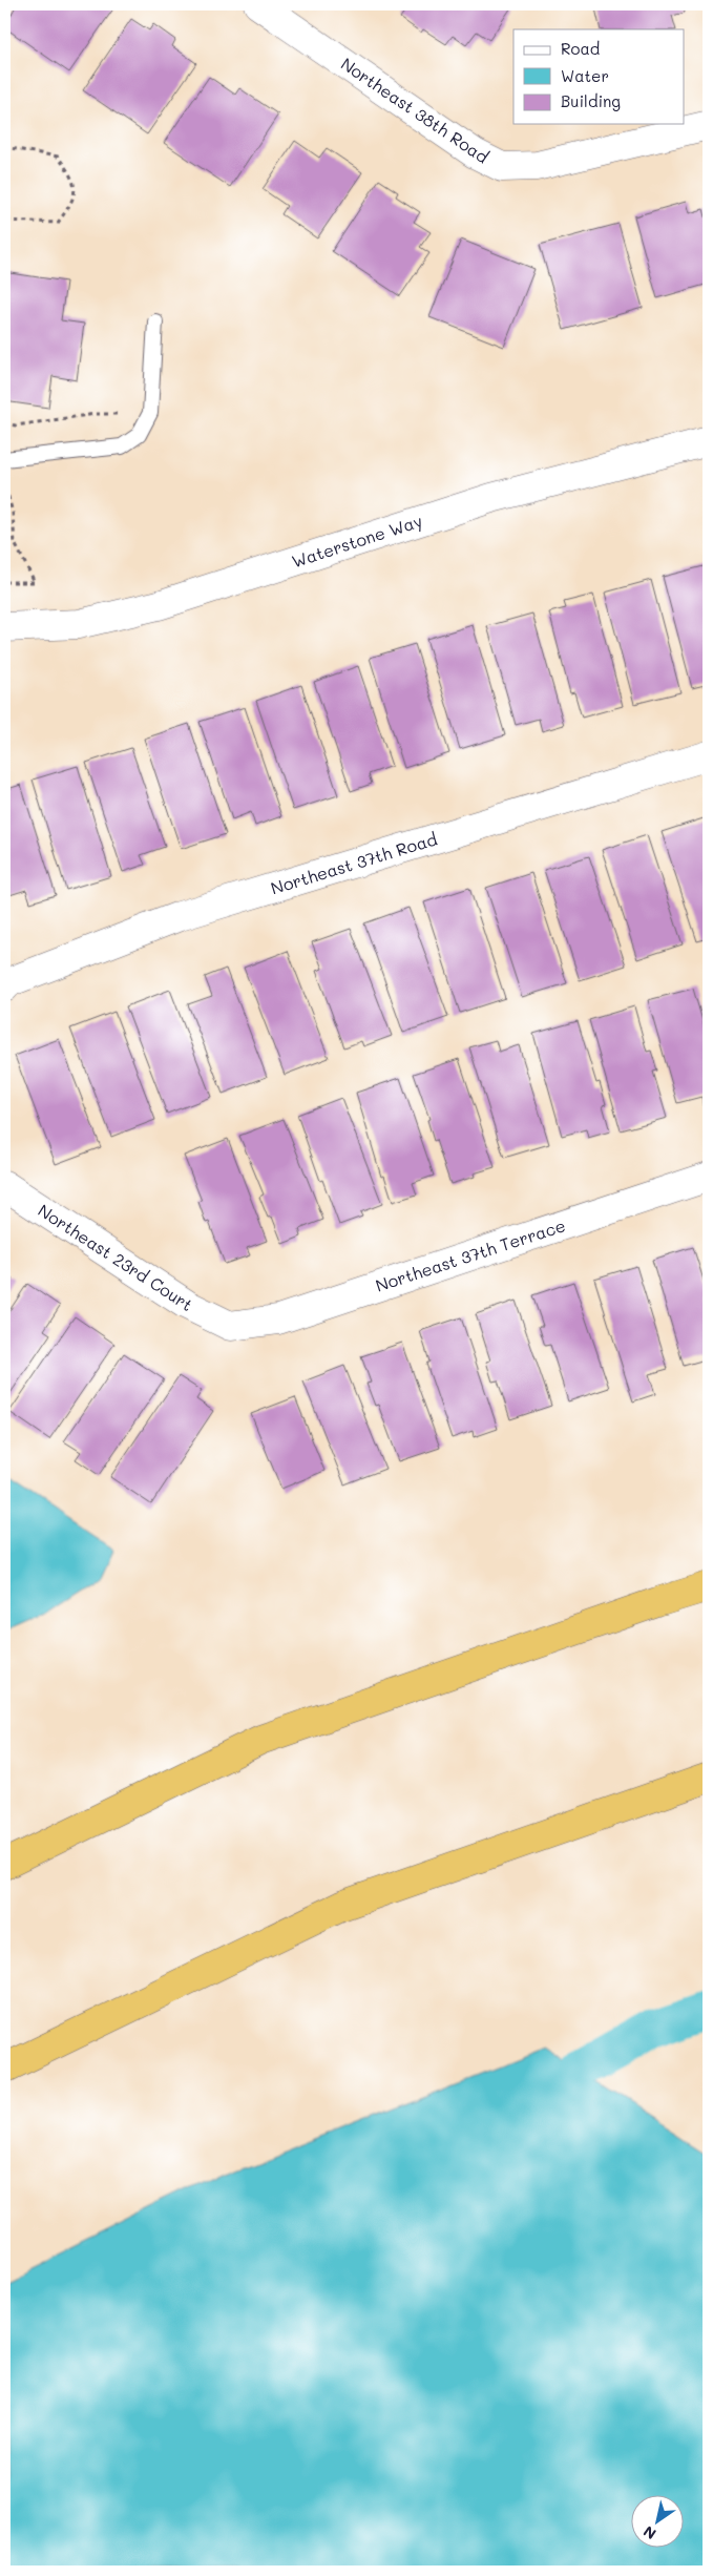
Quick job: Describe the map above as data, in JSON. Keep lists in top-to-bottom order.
{
  "streets": {
    "street": [
      "Northeast 38th Road",
      "Waterstone Way",
      "Northeast 37th Road",
      "Northeast 37th Terrace",
      "Northeast 23rd Court"
    ]
  },
  "crossings": [
    ["Northeast 37th Terrace", "Northeast 23rd Court"]
  ],
  "legend": ["Road", "Water", "Building"],
  "north": "bottom left"
}
